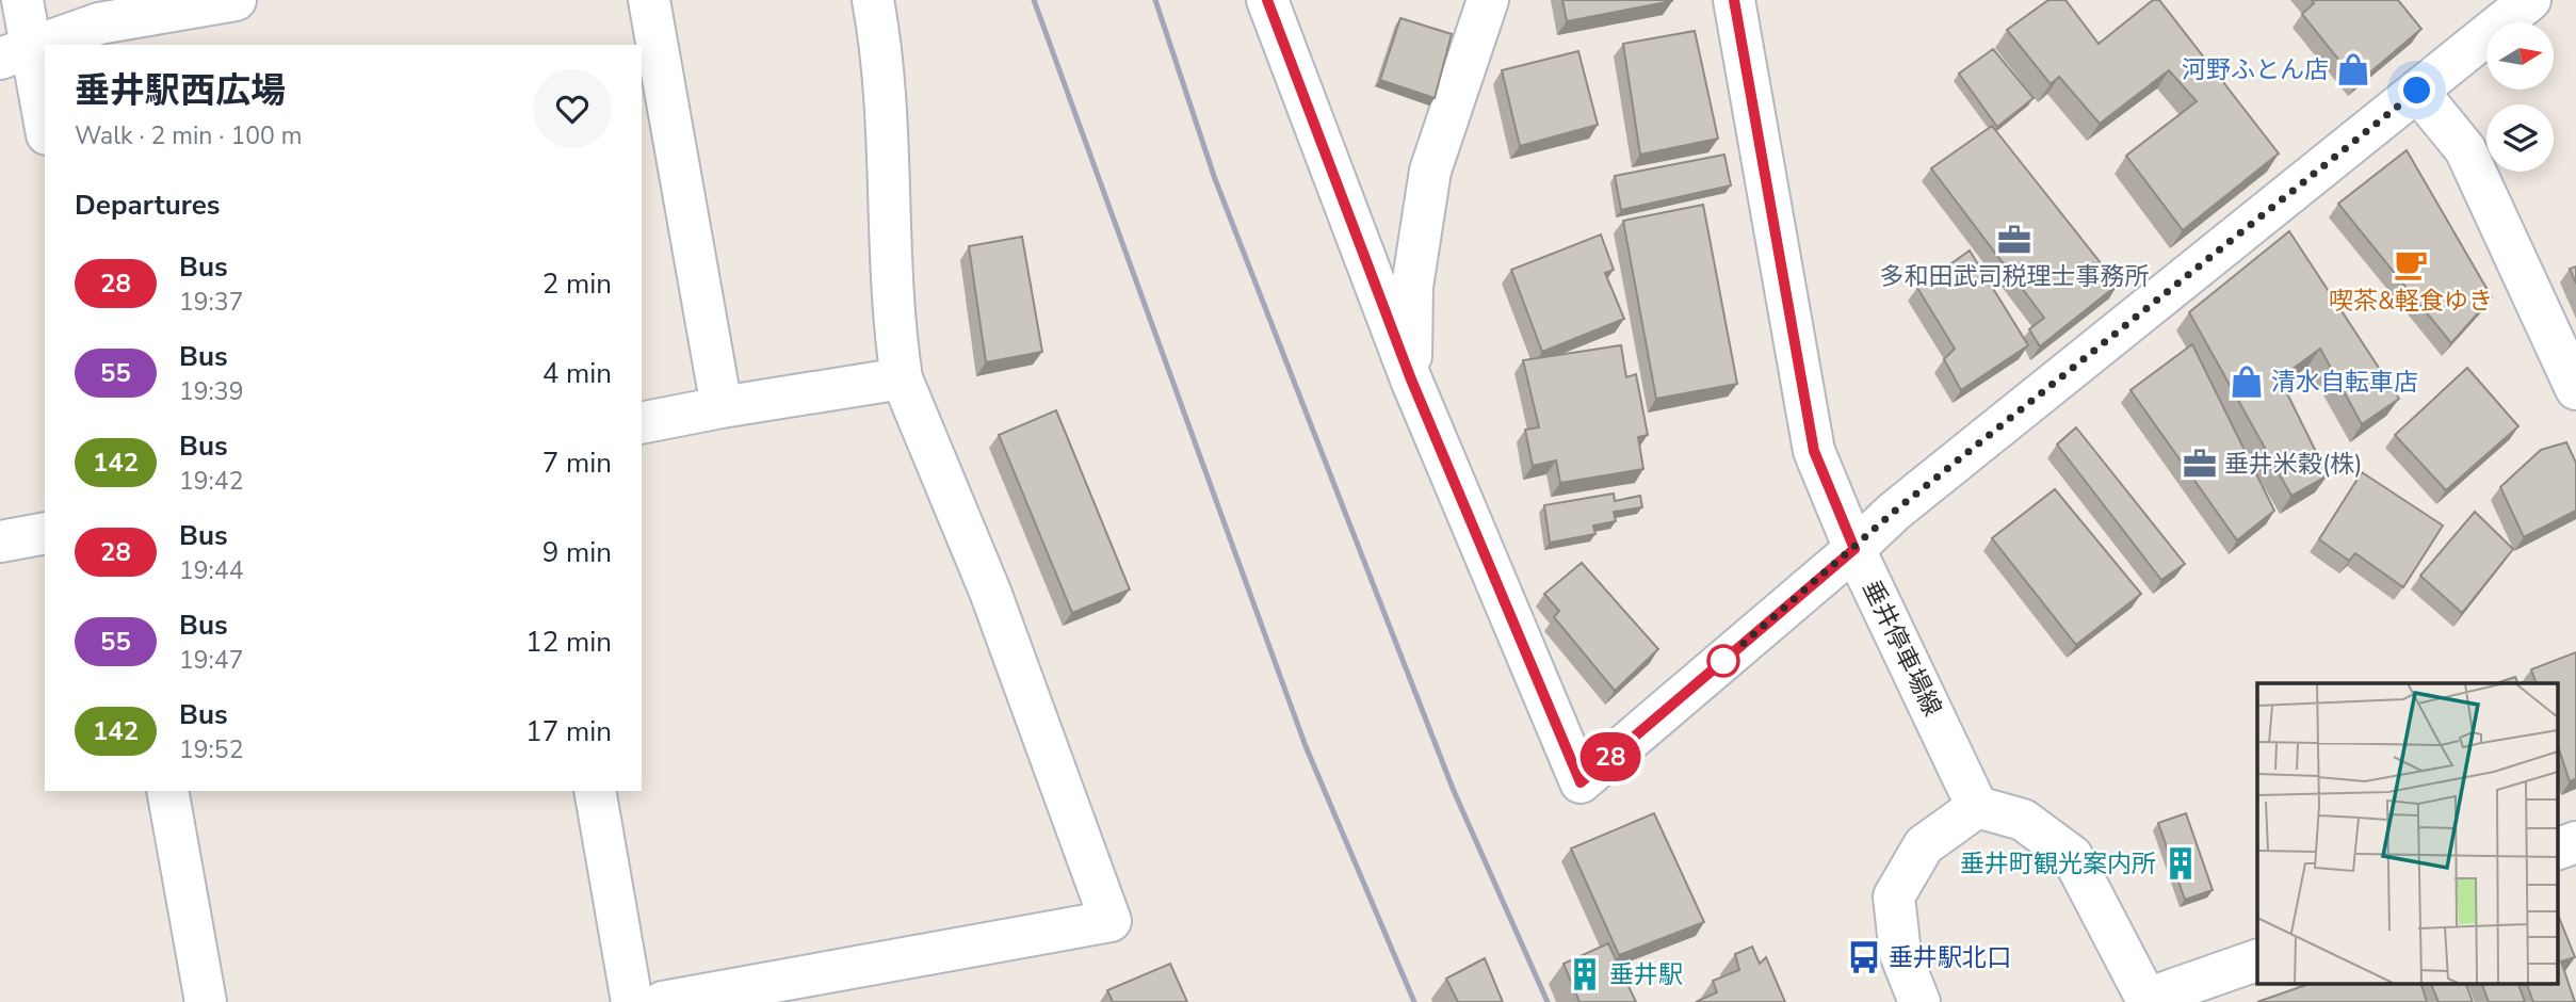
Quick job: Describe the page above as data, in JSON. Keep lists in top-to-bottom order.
{
  "streets": {
    "street": ["垂井停車場線"]
  },
  "places": {
    "shop": ["河野ふとん店", "清水自転車店"],
    "office": ["多和田武司税理士事務所", "垂井米穀(株)"],
    "cafe": ["喫茶&軽食ゆき"],
    "building": ["垂井町観光案内所", "垂井駅"],
    "bus stop": ["垂井駅北口"]
  },
  "lines": ["bus line 28"],
  "north": "right",
  "page": {
    "on_map": "28",
    "heading": [
      ["垂井駅西広場", "Walk · 2 min · 100 m"],
      "Departures"
    ],
    "list": [
      {
        "mark": "28",
        "name": "Bus",
        "note": "19:37",
        "value": "2 min"
      },
      {
        "mark": "55",
        "name": "Bus",
        "note": "19:39",
        "value": "4 min"
      },
      {
        "mark": "142",
        "name": "Bus",
        "note": "19:42",
        "value": "7 min"
      },
      {
        "mark": "28",
        "name": "Bus",
        "note": "19:44",
        "value": "9 min"
      },
      {
        "mark": "55",
        "name": "Bus",
        "note": "19:47",
        "value": "12 min"
      },
      {
        "mark": "142",
        "name": "Bus",
        "note": "19:52",
        "value": "17 min"
      }
    ]
  }
}
